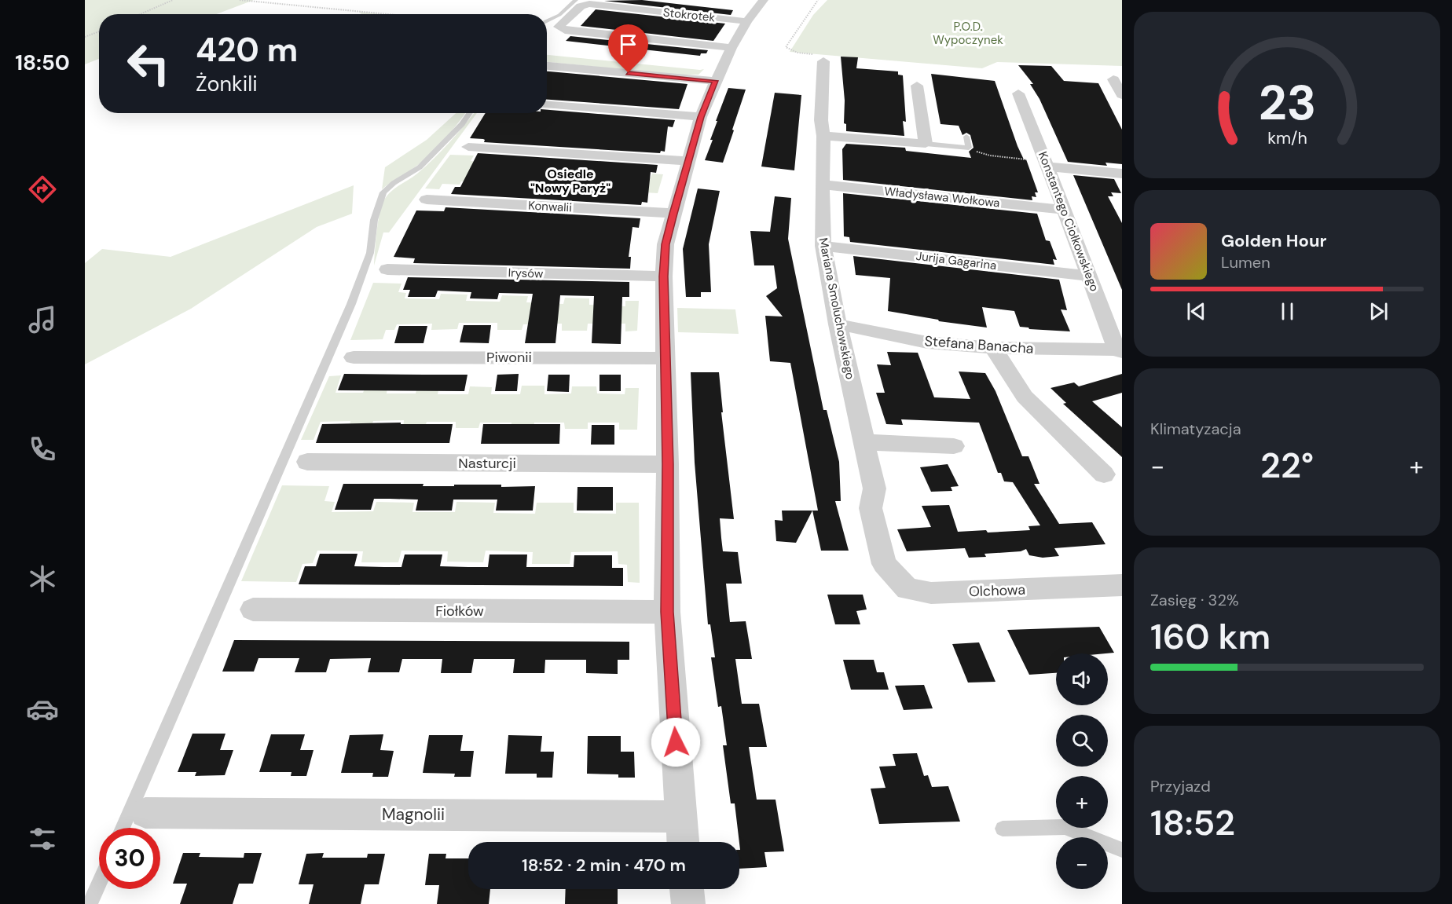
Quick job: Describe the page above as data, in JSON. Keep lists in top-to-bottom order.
{
  "streets": {
    "street": [
      "Stokrotek",
      "Władysława Wołkowa",
      "Konwalii",
      "Konstantego Ciołkowskiego",
      "Jurija Gagarina",
      "Irysów",
      "Mariana Smoluchowskiego",
      "Stefana Banacha",
      "Piwonii",
      "Nasturcji",
      "Olchowa",
      "Fiołków",
      "Magnolii"
    ]
  },
  "crossings": [
    ["Władysława Wołkowa", "Konstantego Ciołkowskiego"],
    ["Władysława Wołkowa", "Mariana Smoluchowskiego"],
    ["Konstantego Ciołkowskiego", "Jurija Gagarina"],
    ["Konstantego Ciołkowskiego", "Stefana Banacha"],
    ["Jurija Gagarina", "Mariana Smoluchowskiego"],
    ["Mariana Smoluchowskiego", "Stefana Banacha"],
    ["Mariana Smoluchowskiego", "Olchowa"]
  ],
  "districts": ["Osiedle \"Nowy Paryż\""],
  "parks": ["P.O.D. Wypoczynek"],
  "page": {
    "tabs": "18:50",
    "turn": ["420 m", "Żonkili"],
    "song": ["Golden Hour", "Lumen"],
    "tile": [
      "Klimatyzacja",
      ["Zasięg · 32%", "160 km"],
      ["Przyjazd", "18:52"]
    ],
    "heat": ["−", "22°", "+"],
    "map_buttons": ["+", "−"],
    "limit": "30",
    "trip": "18:52 · 2 min · 470 m",
    "gauge": ["23", "km/h"]
  }
}
